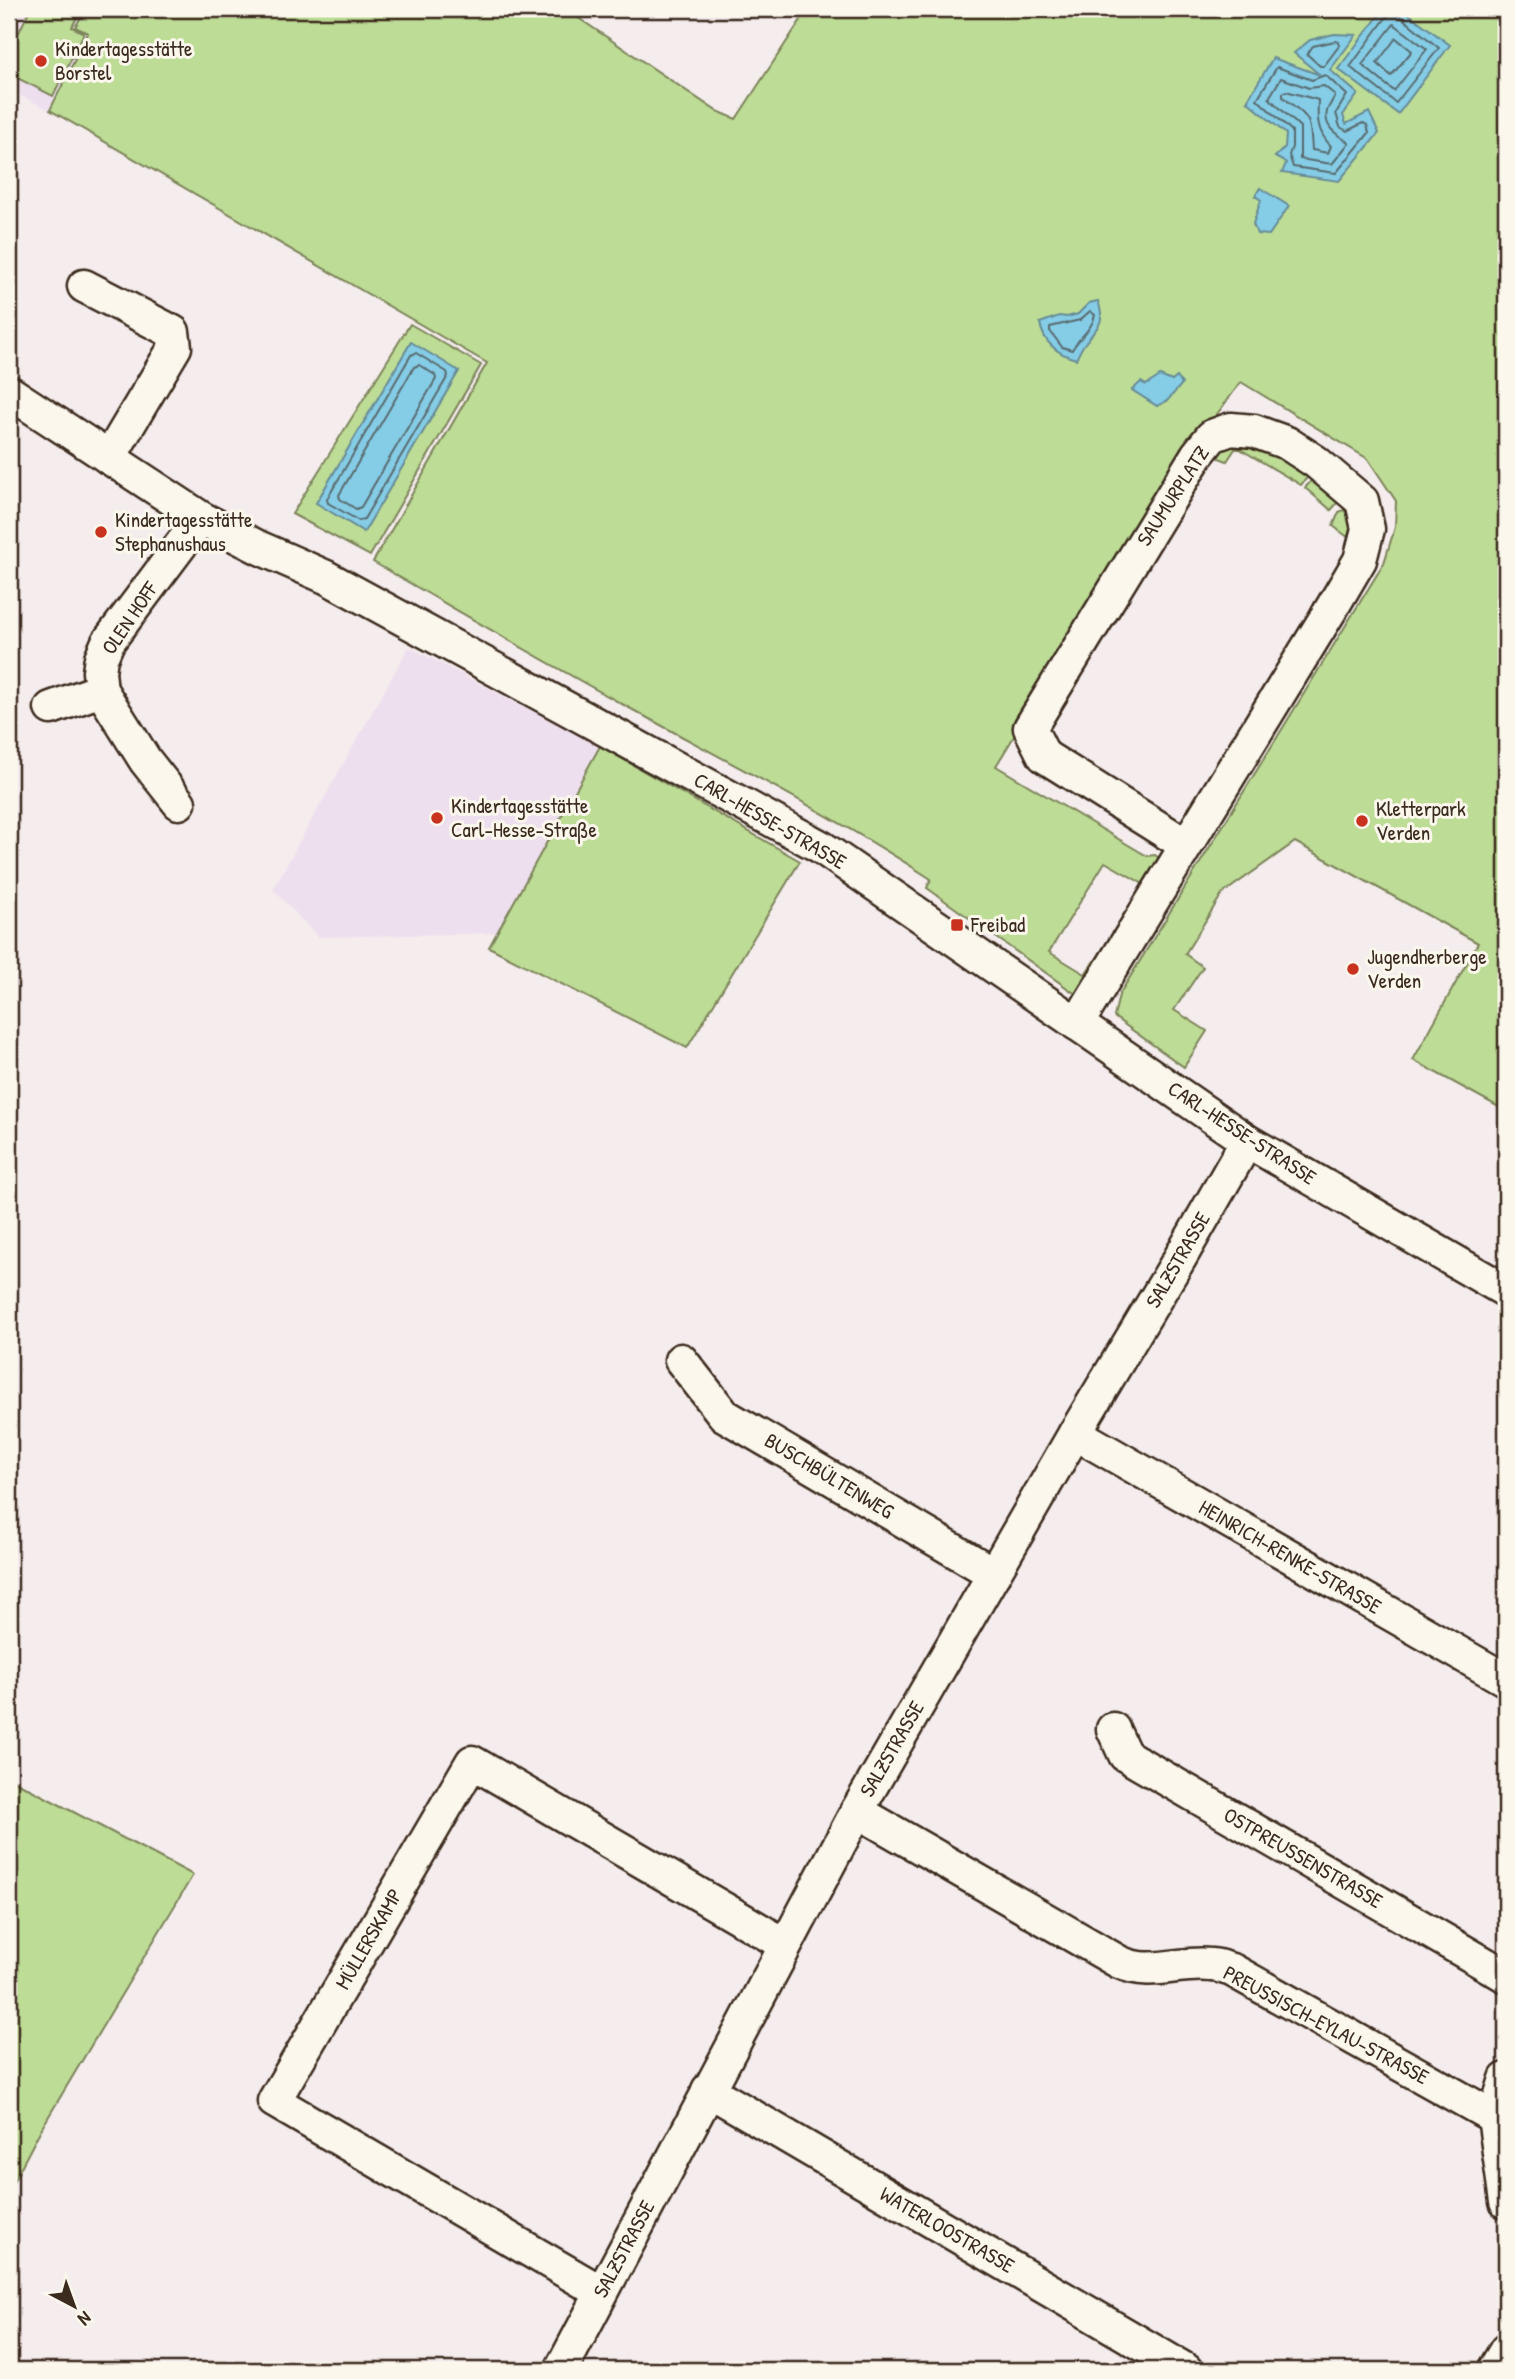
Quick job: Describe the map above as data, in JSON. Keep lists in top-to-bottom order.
{
  "streets": {
    "street": [
      "SAUMURPLATZ",
      "OLEN HOFF",
      "CARL-HESSE-STRASSE",
      "SALZSTRASSE",
      "BUSCHBÜLTENWEG",
      "HEINRICH-RENKE-STRASSE",
      "OSTPREUSSENSTRASSE",
      "MÜLLERSKAMP",
      "PREUSSISCH-EYLAU-STRASSE",
      "WATERLOOSTRASSE"
    ]
  },
  "crossings": [
    ["SAUMURPLATZ", "CARL-HESSE-STRASSE"],
    ["OLEN HOFF", "CARL-HESSE-STRASSE"],
    ["CARL-HESSE-STRASSE", "SALZSTRASSE"],
    ["SALZSTRASSE", "BUSCHBÜLTENWEG"],
    ["SALZSTRASSE", "HEINRICH-RENKE-STRASSE"],
    ["SALZSTRASSE", "MÜLLERSKAMP"],
    ["SALZSTRASSE", "PREUSSISCH-EYLAU-STRASSE"],
    ["SALZSTRASSE", "WATERLOOSTRASSE"]
  ],
  "places": {
    "other": [
      "Kindertagesstätte Borstel",
      "Kindertagesstätte Stephanushaus",
      "Kindertagesstätte Carl-Hesse-Straße",
      "Kletterpark Verden",
      "Jugendherberge Verden"
    ],
    "transit": ["Freibad"]
  },
  "north": "bottom right"
}
